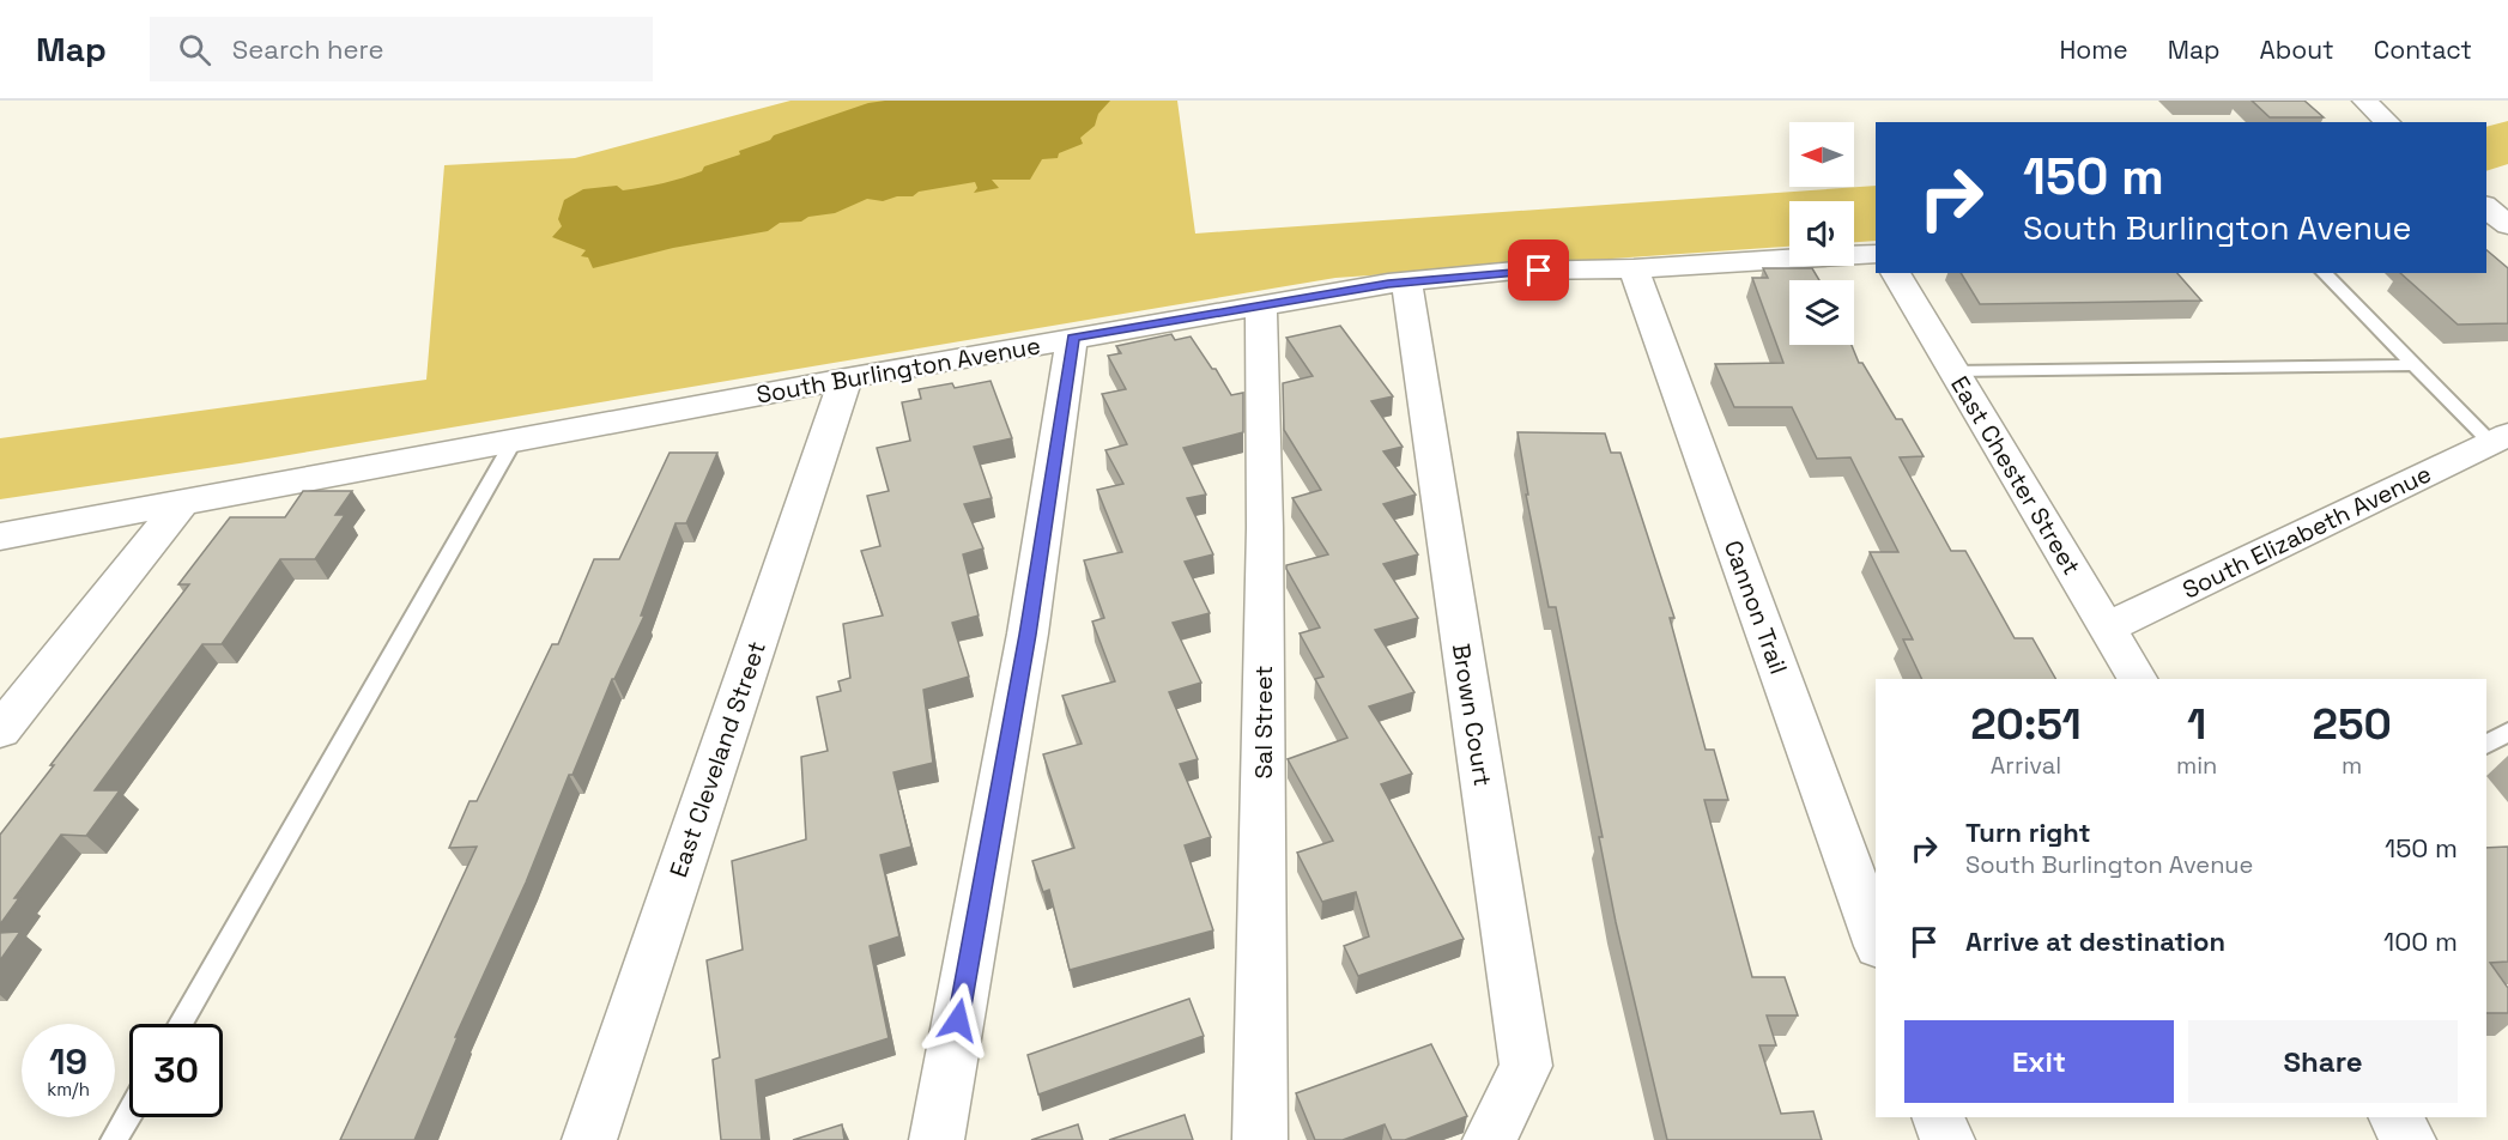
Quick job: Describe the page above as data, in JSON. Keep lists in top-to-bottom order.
{
  "streets": {
    "street": [
      "South Burlington Avenue",
      "East Chester Street",
      "South Elizabeth Avenue",
      "Cannon Trail",
      "Brown Court",
      "Sal Street",
      "East Cleveland Street"
    ]
  },
  "crossings": [
    ["South Burlington Avenue", "Cannon Trail"],
    ["South Burlington Avenue", "Brown Court"],
    ["South Burlington Avenue", "Sal Street"],
    ["South Burlington Avenue", "East Cleveland Street"],
    ["East Chester Street", "South Elizabeth Avenue"]
  ],
  "north": "left",
  "page": {
    "header": "Map",
    "search": "Search here",
    "nav": [
      "Home",
      "Map",
      "About",
      "Contact"
    ],
    "turn": ["150 m", "South Burlington Avenue"],
    "eta": [
      "20:51",
      "Arrival",
      "1",
      "min",
      "250",
      "m"
    ],
    "list": [
      {
        "name": "Turn right",
        "note": "South Burlington Avenue",
        "value": "150 m"
      },
      {
        "name": "Arrive at destination",
        "value": "100 m"
      }
    ],
    "buttons": ["Exit", "Share"],
    "speed": "19 km/h",
    "limit": "30"
  }
}
